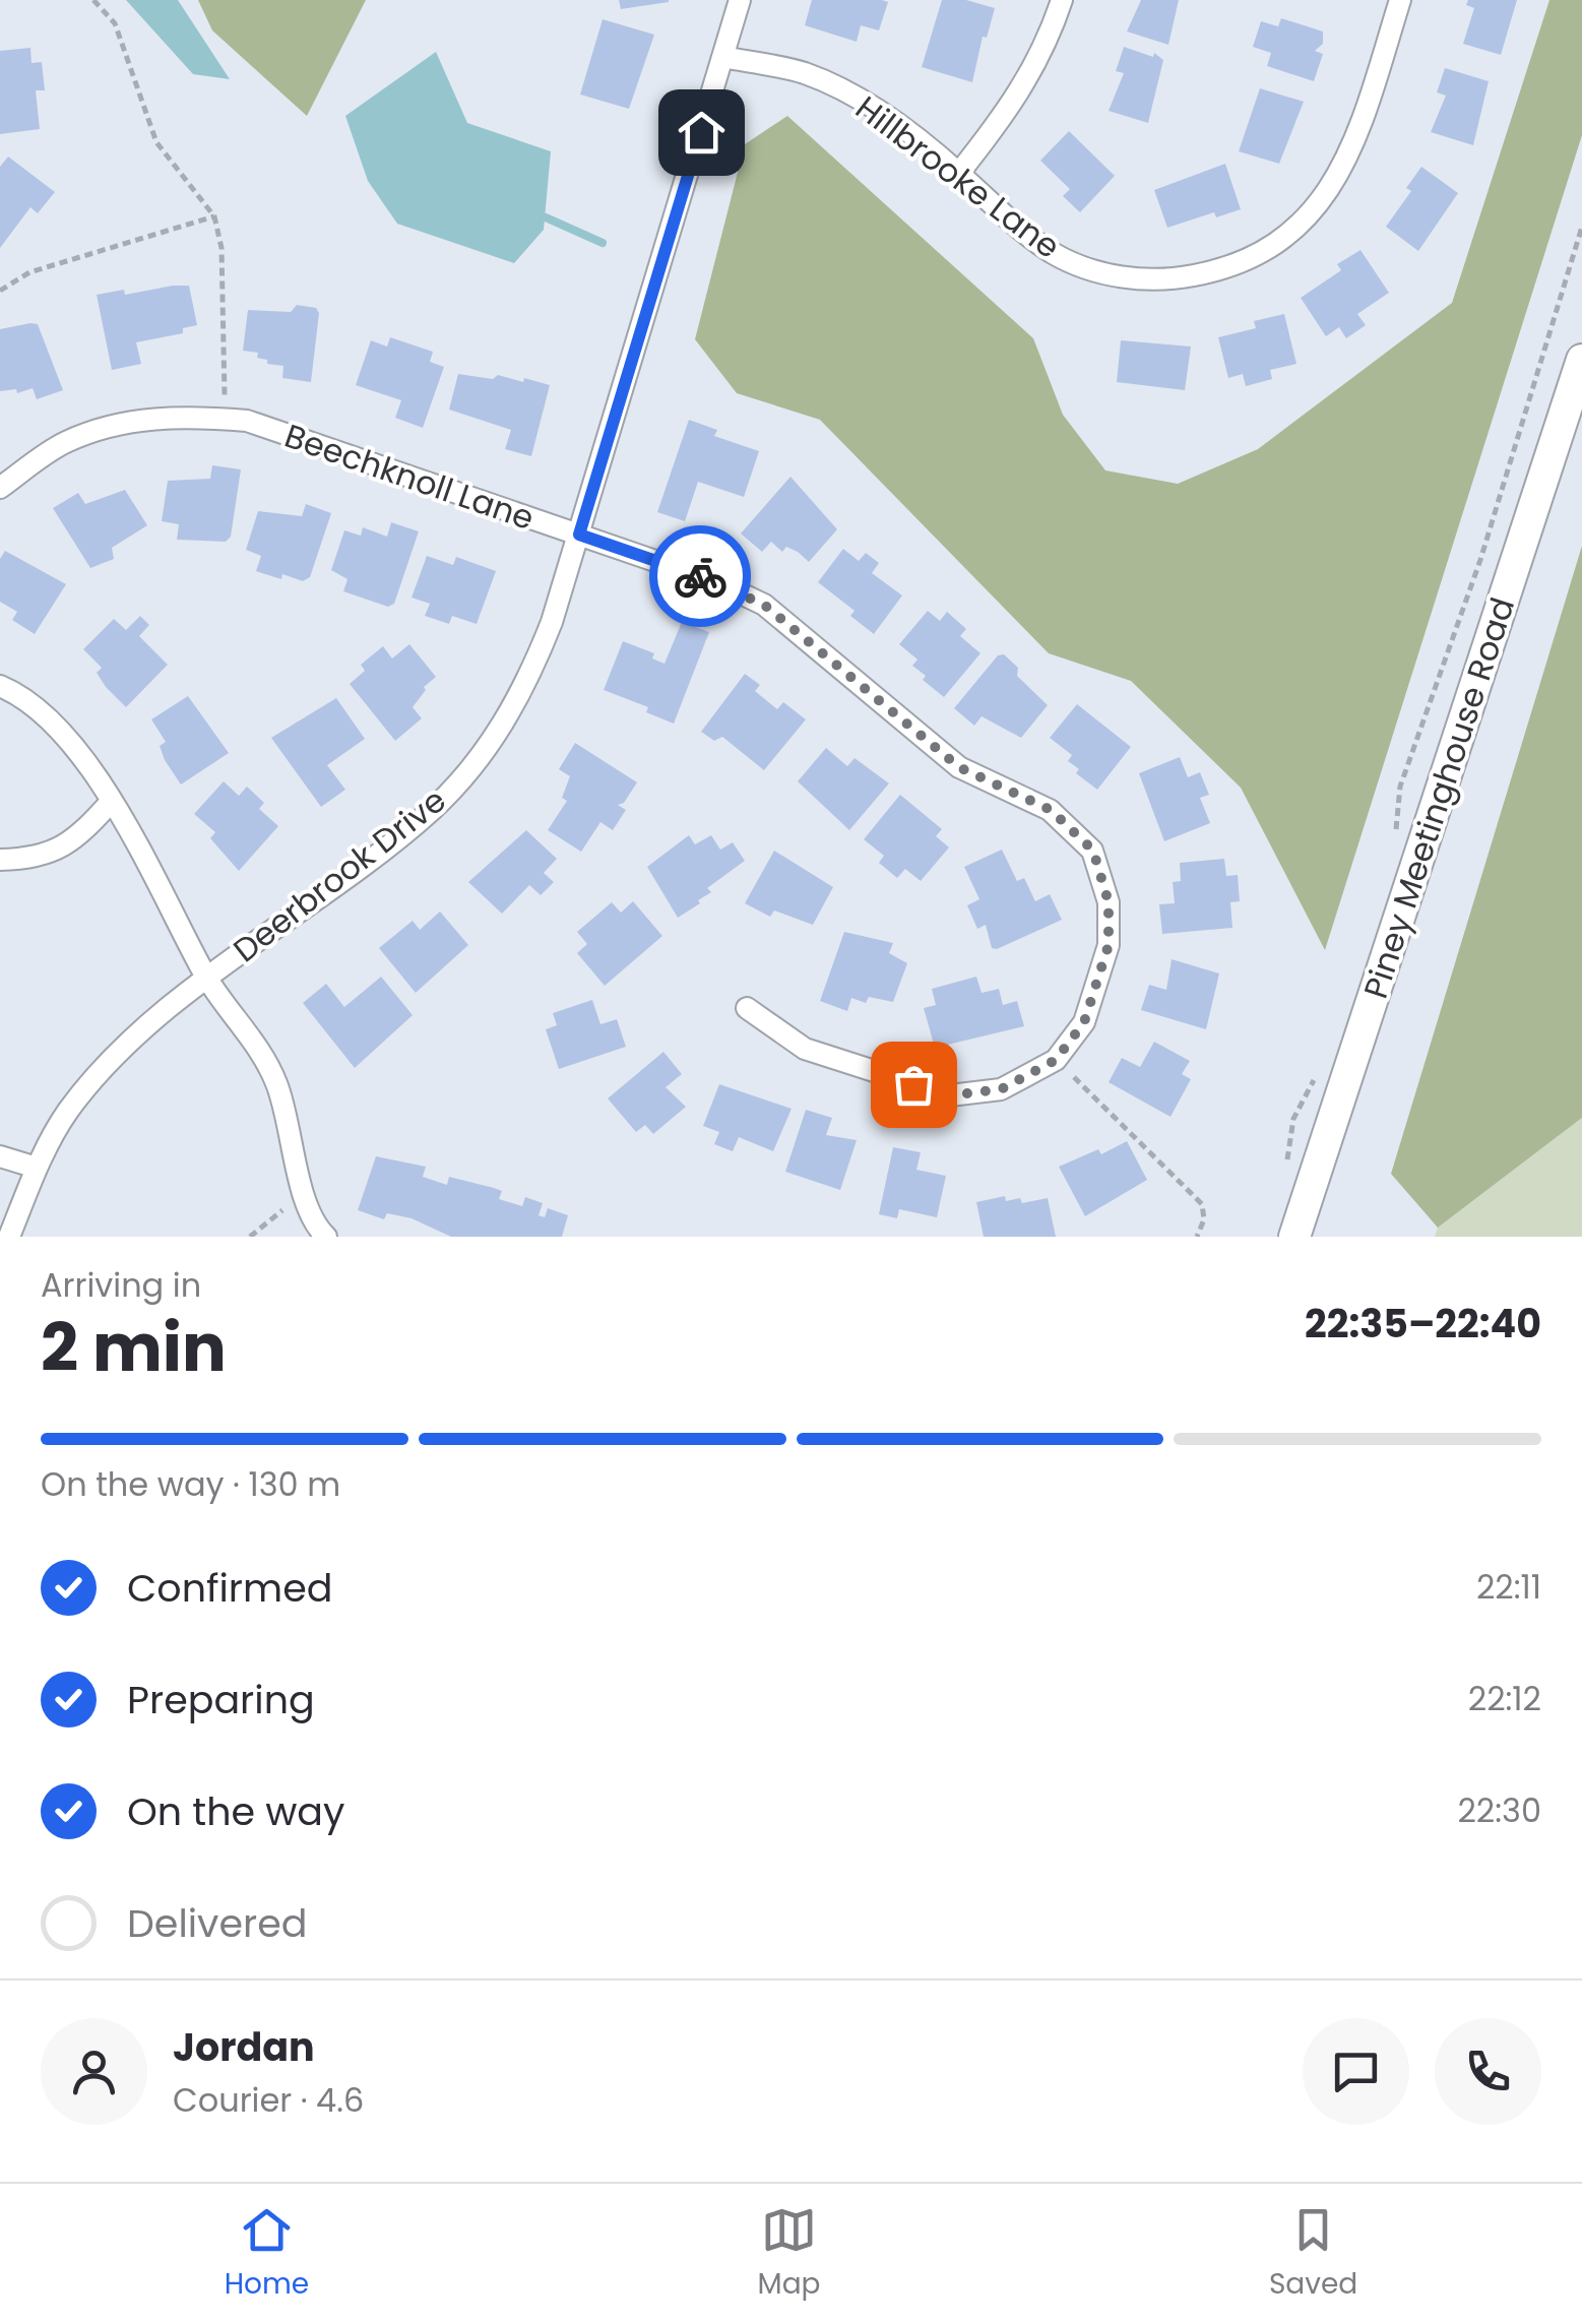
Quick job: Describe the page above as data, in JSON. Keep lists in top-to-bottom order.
{
  "streets": {
    "main road": ["Piney Meetinghouse Road"],
    "street": ["Hillbrooke Lane", "Beechknoll Lane", "Deerbrook Drive"]
  },
  "crossings": [
    ["Hillbrooke Lane", "Deerbrook Drive"],
    ["Beechknoll Lane", "Deerbrook Drive"]
  ],
  "page": {
    "heading": ["2 min", "Arriving in", "22:35–22:40"],
    "panel": ["Jordan", "Courier · 4.6"],
    "bar": "On the way · 130 m",
    "list": [
      ["Confirmed", "22:11"],
      ["Preparing", "22:12"],
      ["On the way", "22:30"],
      "Delivered"
    ],
    "tabs": ["Home", "Map", "Saved"]
  }
}
